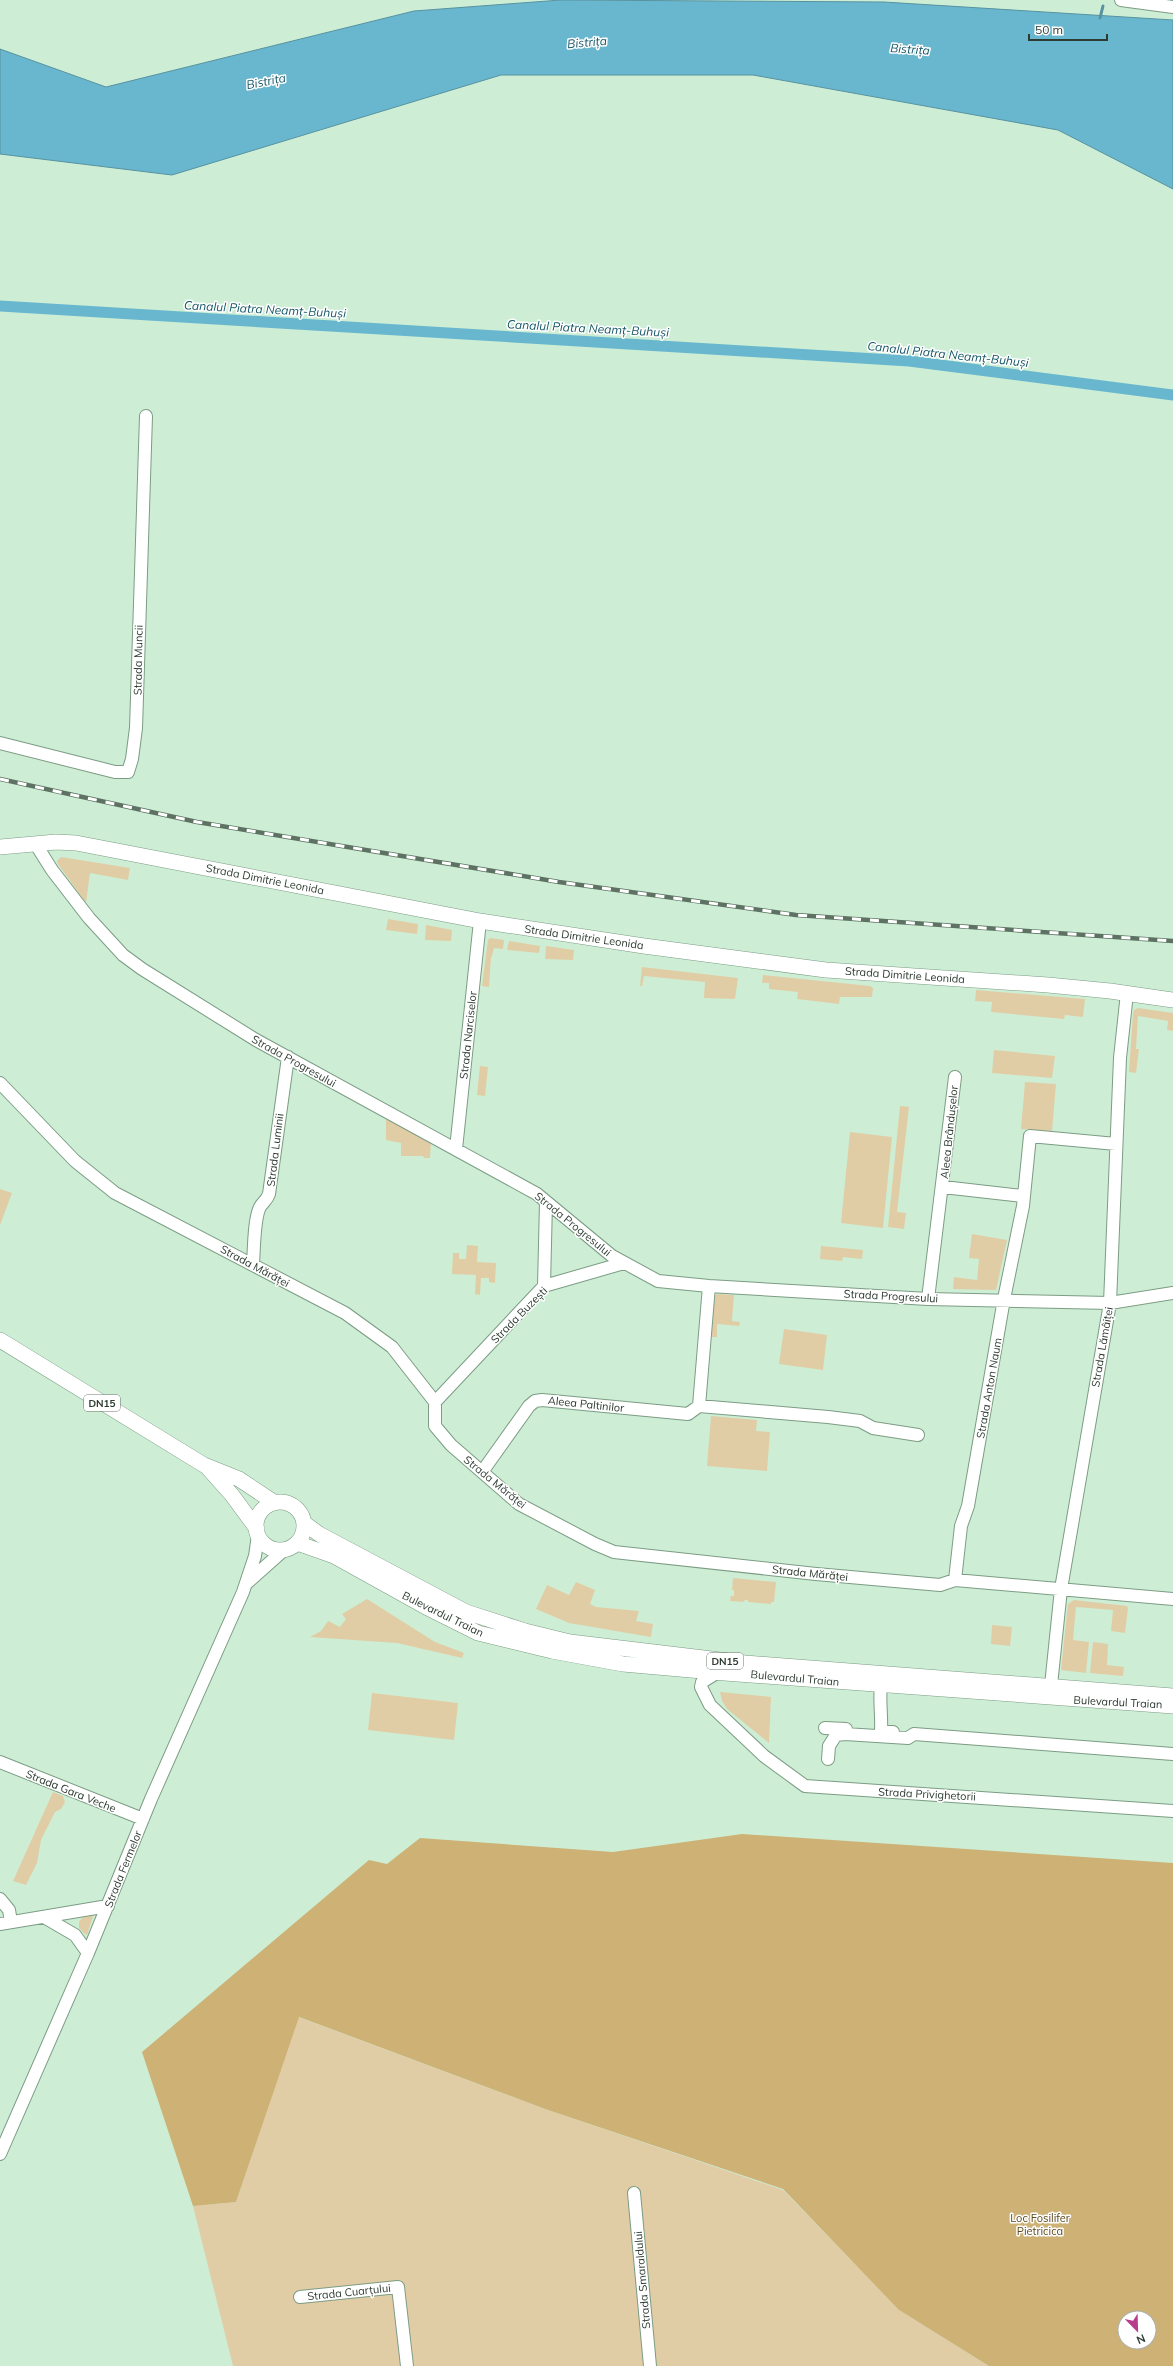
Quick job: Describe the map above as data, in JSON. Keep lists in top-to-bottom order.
{
  "streets": {
    "main road": ["Strada Dimitrie Leonida", "DN15", "Bulevardul Traian"],
    "street": [
      "Strada Muncii",
      "Strada Narciselor",
      "Strada Progresului",
      "Aleea Brândușelor",
      "Strada Luminii",
      "Strada Mărăței",
      "Strada Buzești",
      "Strada Lămâiței",
      "Strada Anton Naum",
      "Aleea Paltinilor",
      "Strada Gara Veche",
      "Strada Privighetorii",
      "Strada Fermelor",
      "Strada Smaraldului",
      "Strada Cuarțului"
    ]
  },
  "crossings": [
    ["Strada Dimitrie Leonida", "Strada Narciselor"],
    ["Strada Dimitrie Leonida", "Strada Progresului"],
    ["Strada Dimitrie Leonida", "Strada Lămâiței"],
    ["Strada Narciselor", "Strada Progresului"],
    ["Strada Progresului", "Aleea Brândușelor"],
    ["Strada Progresului", "Strada Luminii"],
    ["Strada Progresului", "Strada Buzești"],
    ["Strada Progresului", "Strada Lămâiței"],
    ["Strada Progresului", "Strada Anton Naum"],
    ["Aleea Brândușelor", "Strada Anton Naum"],
    ["Strada Luminii", "Strada Mărăței"],
    ["Strada Mărăței", "Strada Buzești"],
    ["Strada Mărăței", "Strada Lămâiței"],
    ["Strada Mărăței", "Strada Anton Naum"],
    ["Strada Mărăței", "Aleea Paltinilor"],
    ["Strada Lămâiței", "Strada Anton Naum"],
    ["Strada Lămâiței", "Bulevardul Traian"],
    ["DN15", "Bulevardul Traian"],
    ["DN15", "Strada Fermelor"],
    ["Bulevardul Traian", "Strada Privighetorii"],
    ["Bulevardul Traian", "Strada Fermelor"],
    ["Strada Gara Veche", "Strada Fermelor"]
  ],
  "water": ["Bistrița", "Canalul Piatra Neamț-Buhuși"],
  "parks": ["Loc Fosilifer Pietricica"],
  "scale_bar": "50 m",
  "north": "bottom right"
}
